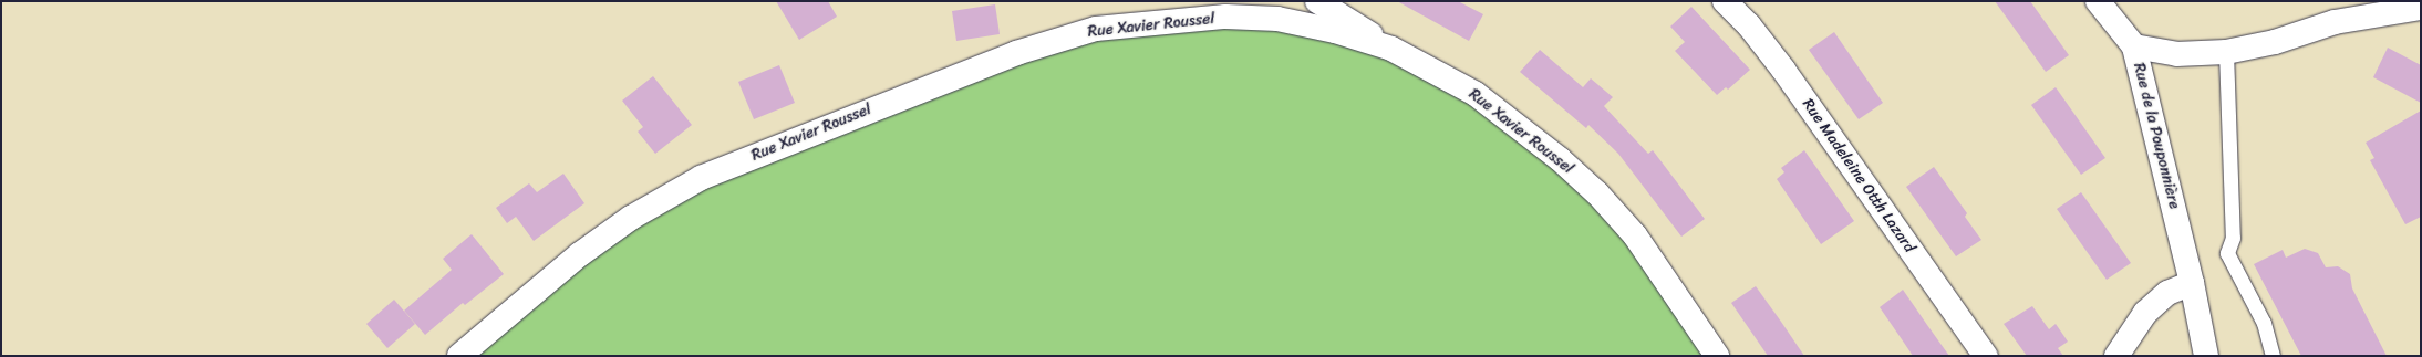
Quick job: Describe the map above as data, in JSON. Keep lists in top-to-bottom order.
{
  "streets": {
    "street": ["Rue Xavier Roussel", "Rue de la Pouponnière", "Rue Madeleine Otth Lazard"]
  }
}
